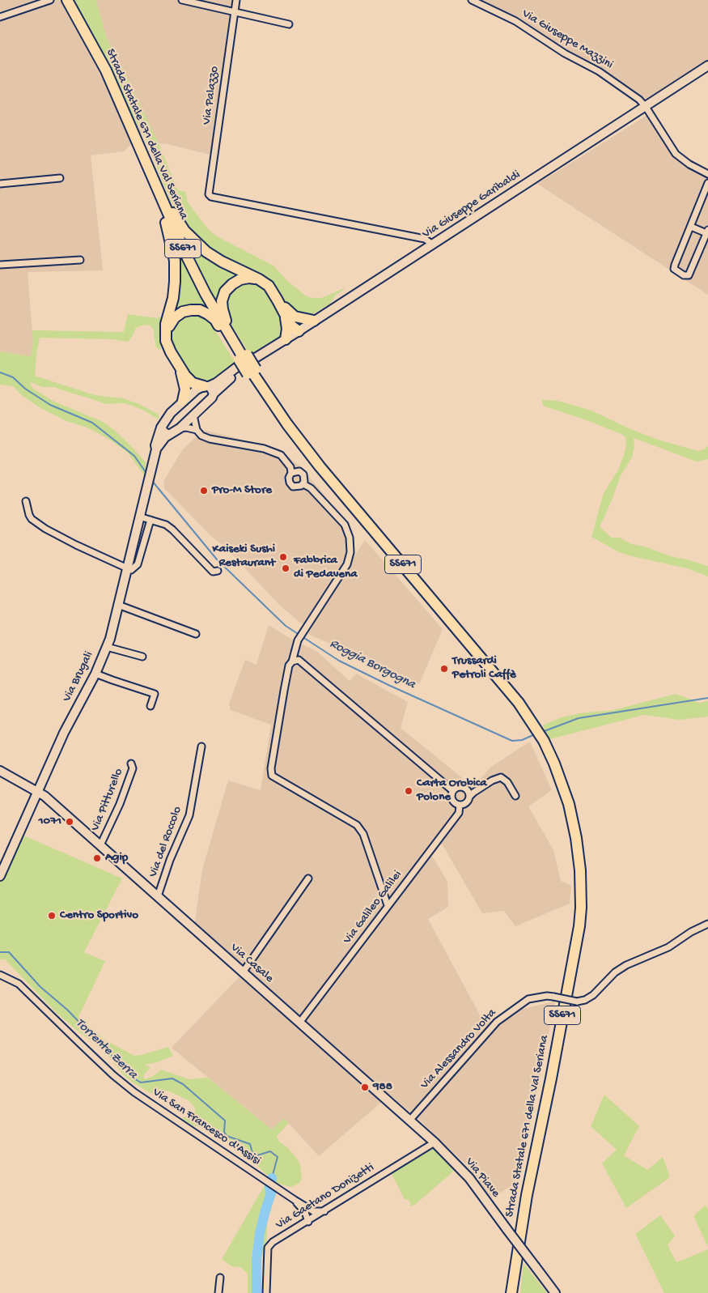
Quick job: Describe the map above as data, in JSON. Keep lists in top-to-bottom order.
{
  "streets": {
    "highway": ["Strada Statale 671 della Val Seriana", "SS671"],
    "street": [
      "Via Giuseppe Mazzini",
      "Via Palazzo",
      "Via Giuseppe Garibaldi",
      "Via Brugali",
      "Via Pitturello",
      "Via del Roccolo",
      "Via Galileo Galilei",
      "Via Casale",
      "Via Alessandro Volta",
      "Via San Francesco d'Assisi",
      "Via Piave",
      "Via Gaetano Donizetti"
    ]
  },
  "crossings": [
    ["Via Giuseppe Mazzini", "Via Giuseppe Garibaldi"],
    ["Via Palazzo", "Via Giuseppe Garibaldi"],
    ["Strada Statale 671 della Val Seriana", "Via Giuseppe Garibaldi"],
    ["Via Giuseppe Garibaldi", "Via Brugali"],
    ["Via Brugali", "Via Casale"],
    ["Via Pitturello", "Via Casale"],
    ["Via del Roccolo", "Via Casale"],
    ["Via Galileo Galilei", "Via Casale"],
    ["Via Casale", "Via Alessandro Volta"],
    ["Via Casale", "Via Piave"],
    ["Via Casale", "Via Gaetano Donizetti"],
    ["Via San Francesco d'Assisi", "Via Gaetano Donizetti"]
  ],
  "water": ["Roggia Borgogna", "Torrente Zerra"],
  "places": [
    "Pro-M Store",
    "Kaiseki Sushi Restaurant",
    "Fabbrica di Pedavena",
    "Trussardi Petroli Caffè",
    "Carta Orobica Polone",
    "1071",
    "Agip",
    "Centro Sportivo",
    "988"
  ]
}
